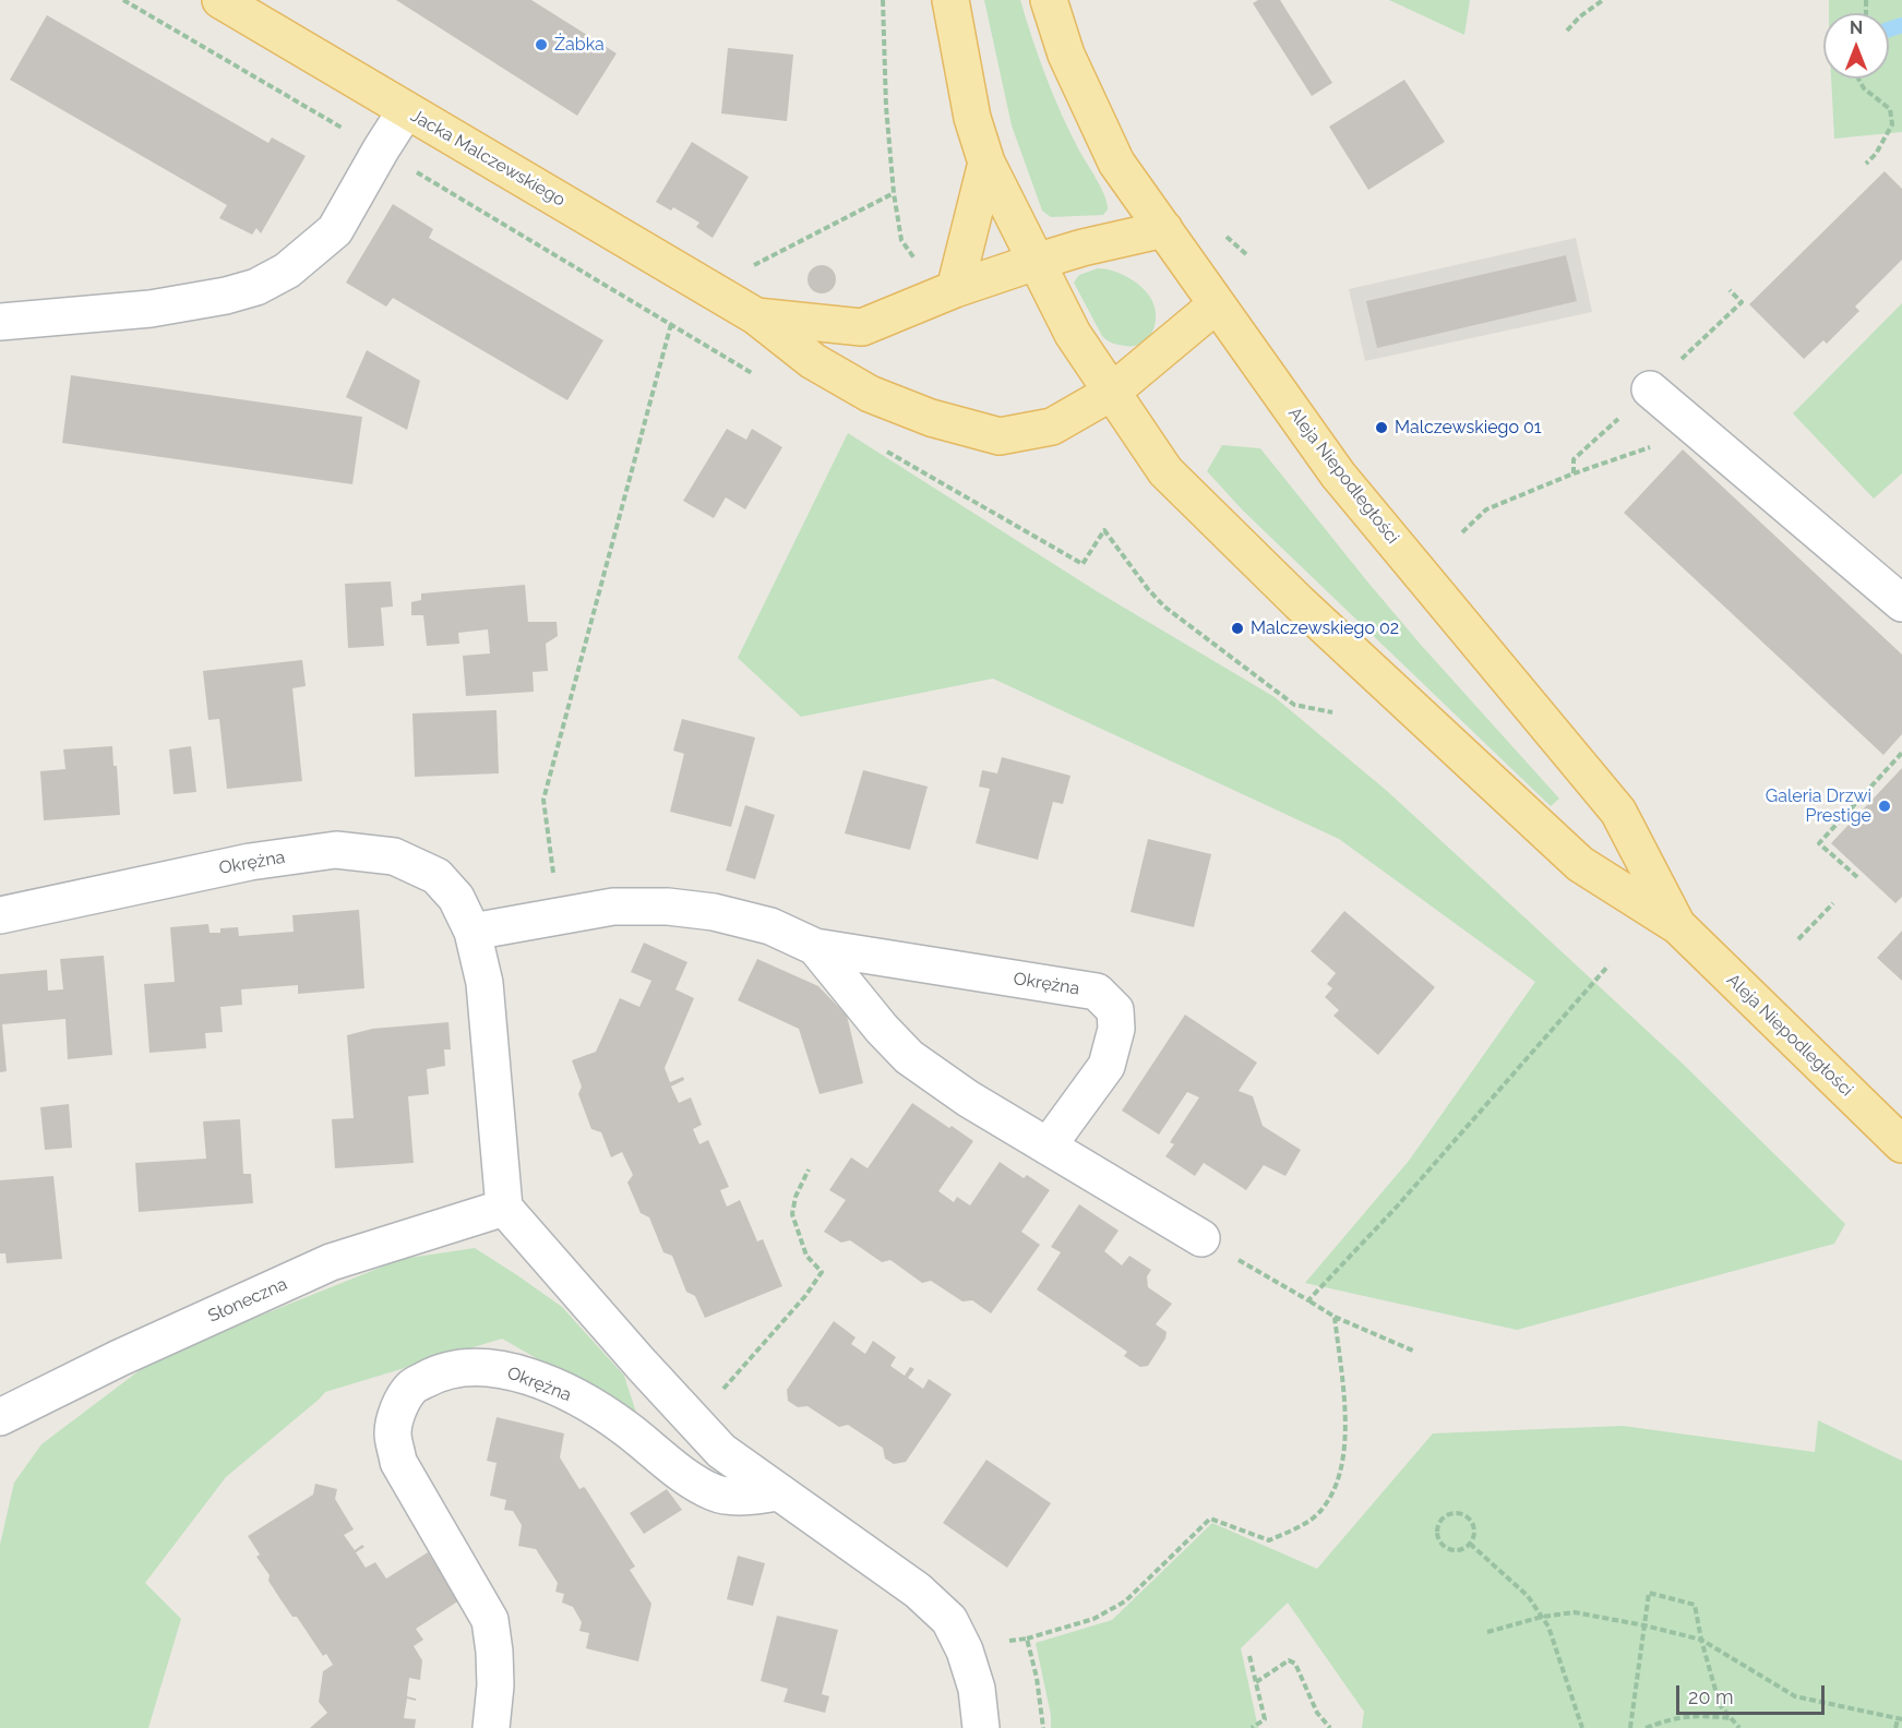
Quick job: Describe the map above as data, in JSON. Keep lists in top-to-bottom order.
{
  "streets": {
    "main road": ["Jacka Malczewskiego", "Aleja Niepodległości"],
    "street": ["Okrężna", "Słoneczna"]
  },
  "crossings": [
    ["Jacka Malczewskiego", "Aleja Niepodległości"],
    ["Okrężna", "Słoneczna"]
  ],
  "places": [
    "Żabka",
    "Malczewskiego 01",
    "Malczewskiego 02",
    "Galeria Drzwi Prestige"
  ],
  "scale_bar": "20 m",
  "north": "top"
}
